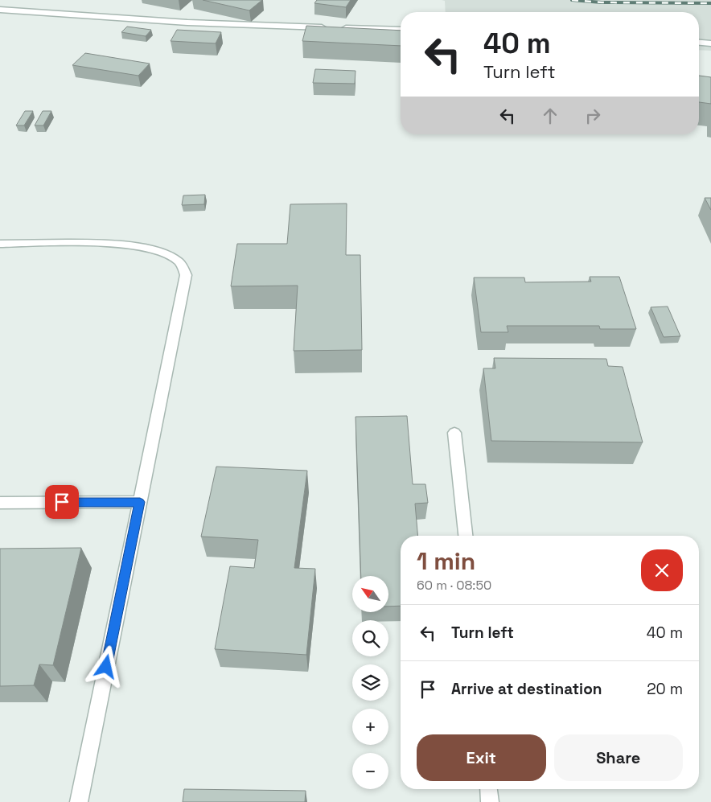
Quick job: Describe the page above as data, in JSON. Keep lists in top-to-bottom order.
{
  "north": "top left",
  "page": {
    "turn": ["40 m", "Turn left"],
    "heading": ["1 min", "60 m · 08:50"],
    "map_buttons": ["+", "−"],
    "list": [
      {
        "name": "Turn left",
        "value": "40 m"
      },
      {
        "name": "Arrive at destination",
        "value": "20 m"
      }
    ],
    "buttons": ["Exit", "Share"]
  }
}
